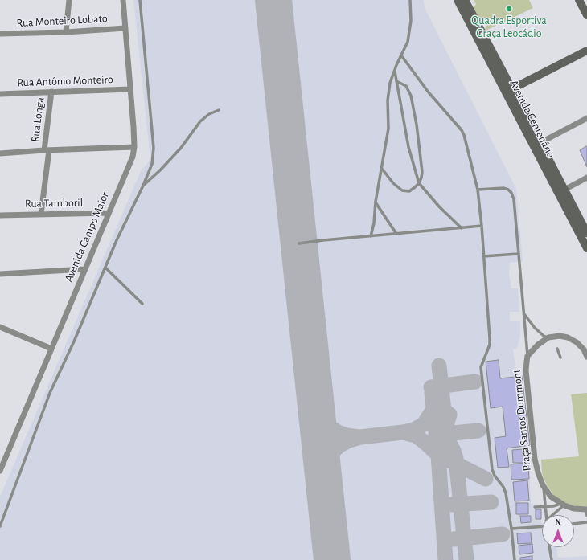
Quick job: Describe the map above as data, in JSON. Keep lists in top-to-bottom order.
{
  "streets": {
    "main road": ["Avenida Centenário"],
    "street": [
      "Rua Monteiro Lobato",
      "Rua Antônio Monteiro",
      "Rua Longa",
      "Rua Tamboril",
      "Avenida Campo Maior",
      "Praça Santos Dummont"
    ]
  },
  "crossings": [
    ["Rua Monteiro Lobato", "Avenida Campo Maior"],
    ["Rua Antônio Monteiro", "Rua Longa"],
    ["Rua Antônio Monteiro", "Avenida Campo Maior"],
    ["Rua Longa", "Rua Tamboril"],
    ["Rua Tamboril", "Avenida Campo Maior"]
  ],
  "places": ["Quadra Esportiva Graça Leocádio"],
  "north": "top"
}
